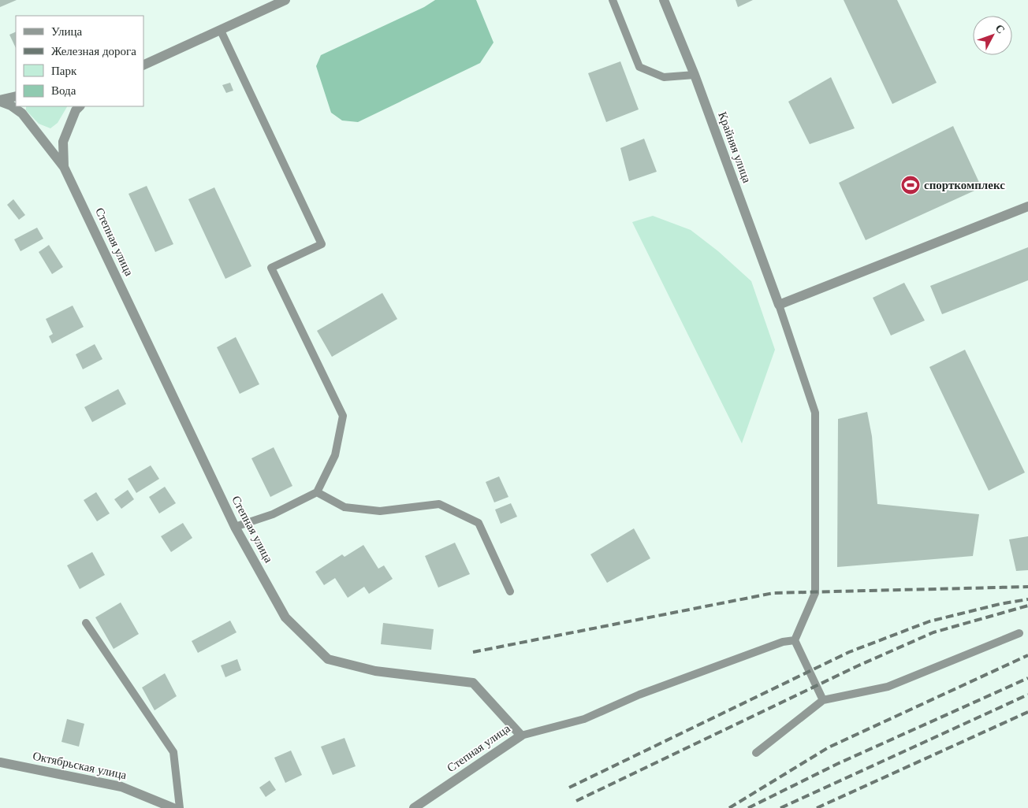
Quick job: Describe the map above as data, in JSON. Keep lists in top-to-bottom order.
{
  "streets": {
    "street": ["Крайняя улица", "Степная улица", "Октябрьская улица"]
  },
  "places": {
    "sports": ["спорткомплекс"]
  },
  "legend": [
    "Улица",
    "Железная дорога",
    "Парк",
    "Вода"
  ],
  "north": "top right"
}
